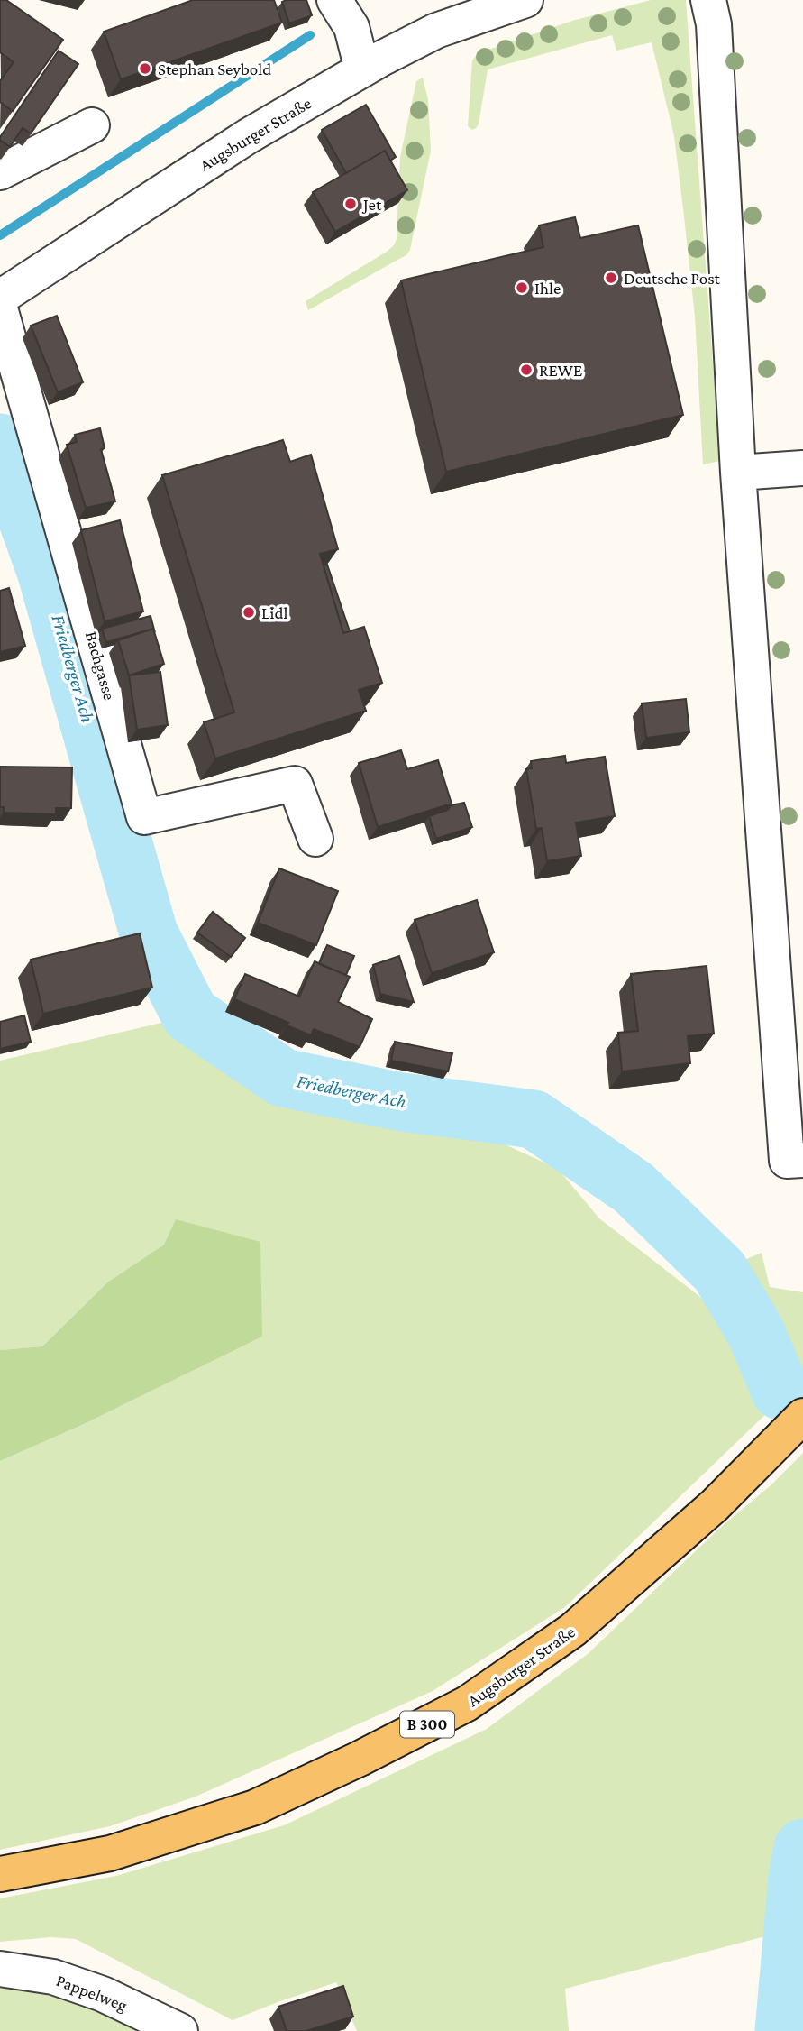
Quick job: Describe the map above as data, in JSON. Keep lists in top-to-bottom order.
{
  "streets": {
    "main road": ["Augsburger Straße", "B 300"],
    "street": ["Bachgasse", "Pappelweg"]
  },
  "water": ["Friedberger Ach"],
  "places": [
    "Stephan Seybold",
    "Jet",
    "Deutsche Post",
    "Ihle",
    "REWE",
    "Lidl"
  ]
}
